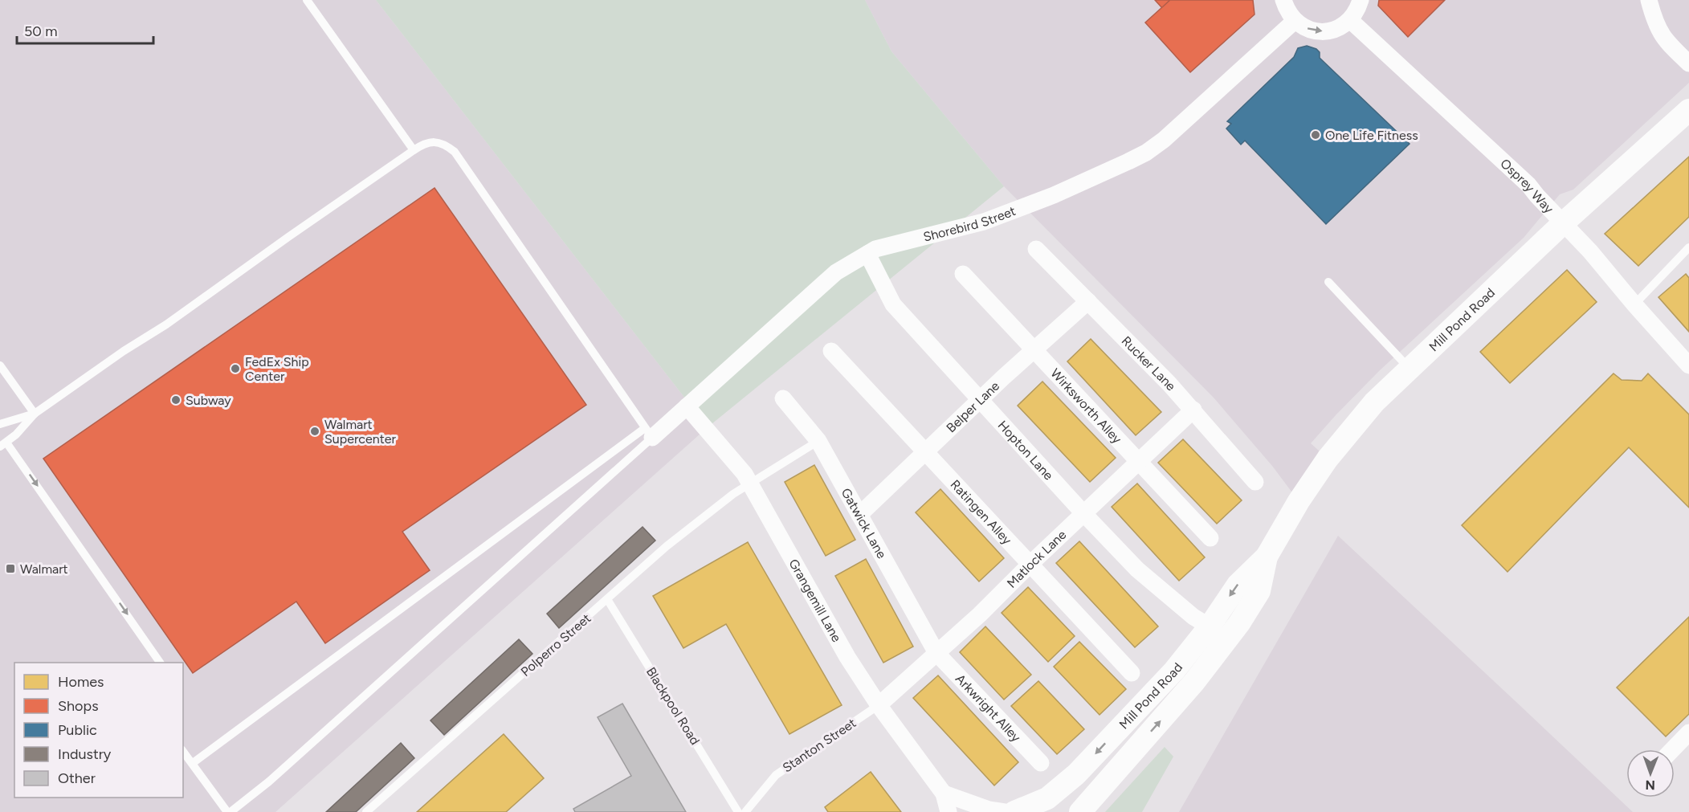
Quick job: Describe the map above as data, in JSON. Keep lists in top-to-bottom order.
{
  "streets": {
    "street": [
      "Osprey Way",
      "Shorebird Street",
      "Mill Pond Road",
      "Rucker Lane",
      "Wirksworth Alley",
      "Belper Lane",
      "Hopton Lane",
      "Ratingen Alley",
      "Gatwick Lane",
      "Matlock Lane",
      "Grangemill Lane",
      "Arkwright Alley"
    ],
    "lane": ["Polperro Street", "Blackpool Road", "Stanton Street"]
  },
  "crossings": [
    ["Osprey Way", "Mill Pond Road"],
    ["Shorebird Street", "Hopton Lane"],
    ["Shorebird Street", "Grangemill Lane"],
    ["Mill Pond Road", "Hopton Lane"],
    ["Rucker Lane", "Belper Lane"],
    ["Rucker Lane", "Matlock Lane"],
    ["Wirksworth Alley", "Belper Lane"],
    ["Wirksworth Alley", "Matlock Lane"],
    ["Belper Lane", "Hopton Lane"],
    ["Belper Lane", "Ratingen Alley"],
    ["Belper Lane", "Gatwick Lane"],
    ["Hopton Lane", "Matlock Lane"],
    ["Ratingen Alley", "Matlock Lane"],
    ["Gatwick Lane", "Matlock Lane"],
    ["Gatwick Lane", "Polperro Street"],
    ["Gatwick Lane", "Arkwright Alley"],
    ["Matlock Lane", "Grangemill Lane"],
    ["Matlock Lane", "Arkwright Alley"],
    ["Matlock Lane", "Stanton Street"],
    ["Grangemill Lane", "Polperro Street"],
    ["Grangemill Lane", "Stanton Street"],
    ["Polperro Street", "Blackpool Road"]
  ],
  "places": {
    "other": [
      "One Life Fitness",
      "FedEx Ship Center",
      "Subway",
      "Walmart Supercenter"
    ],
    "transit": ["Walmart"]
  },
  "legend": [
    "Homes",
    "Shops",
    "Public",
    "Industry",
    "Other"
  ],
  "scale_bar": "50 m",
  "north": "bottom"
}
